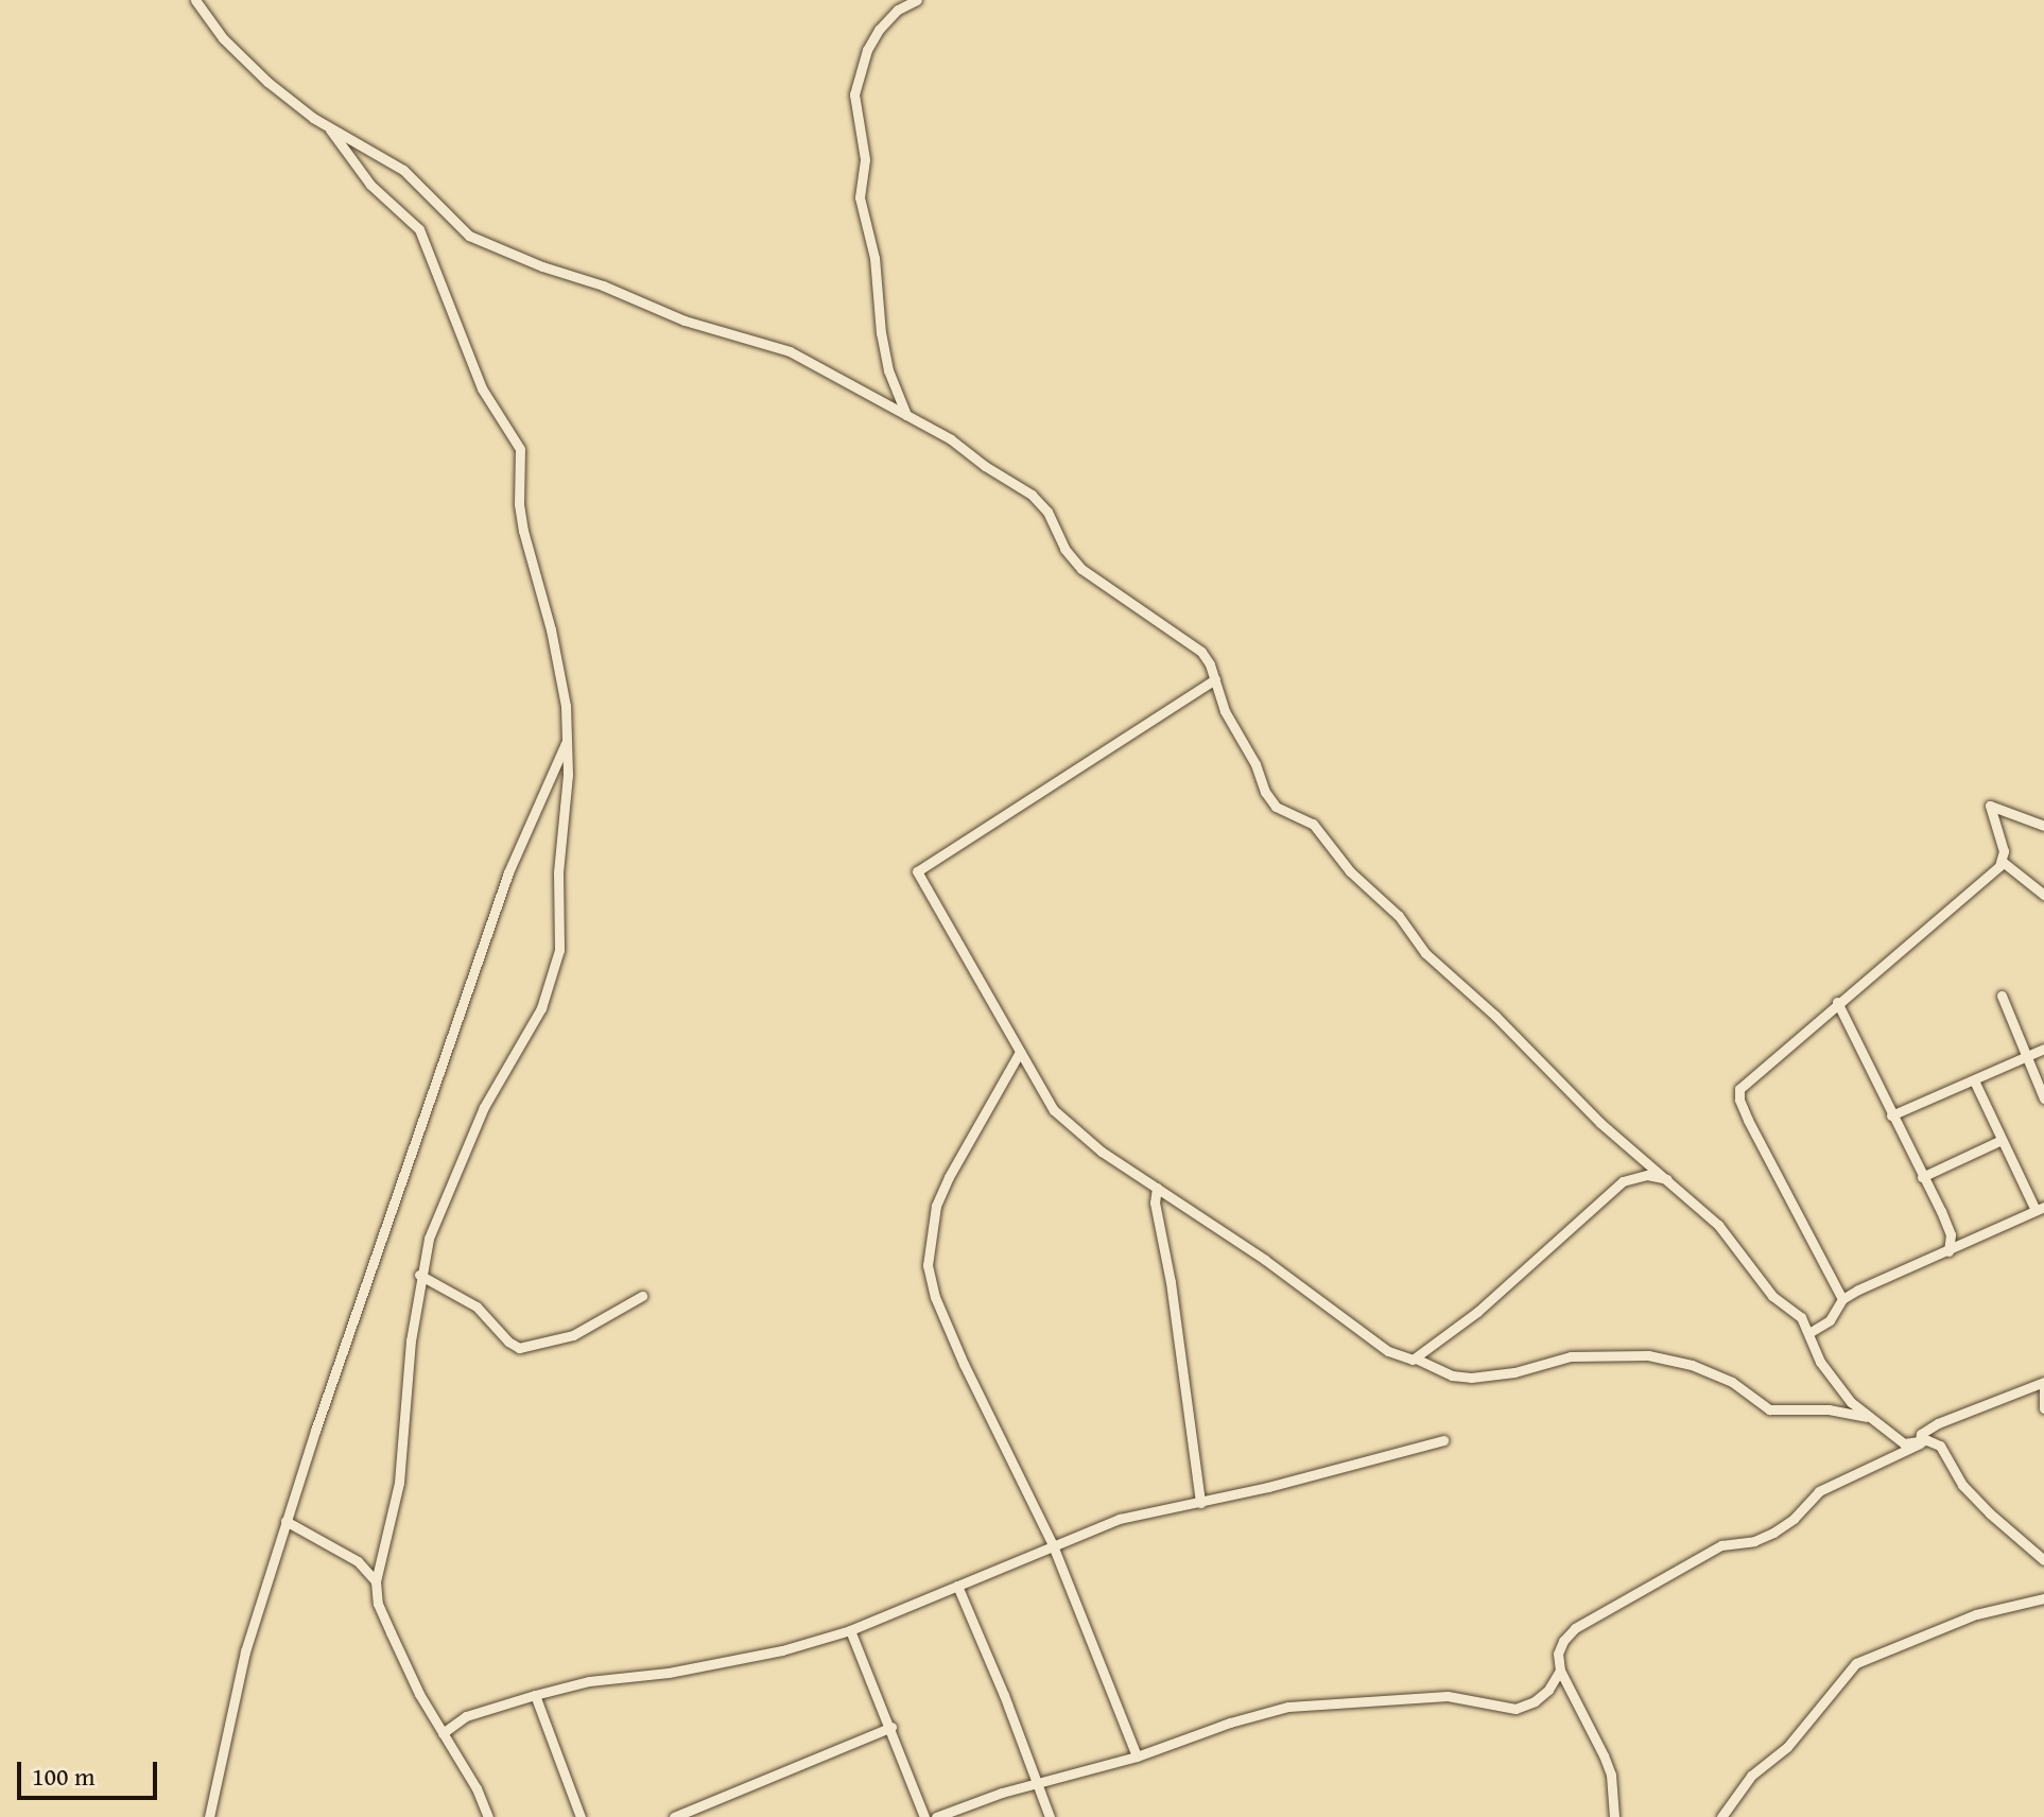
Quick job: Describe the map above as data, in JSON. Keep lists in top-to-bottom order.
{
  "scale_bar": "100 m"
}
